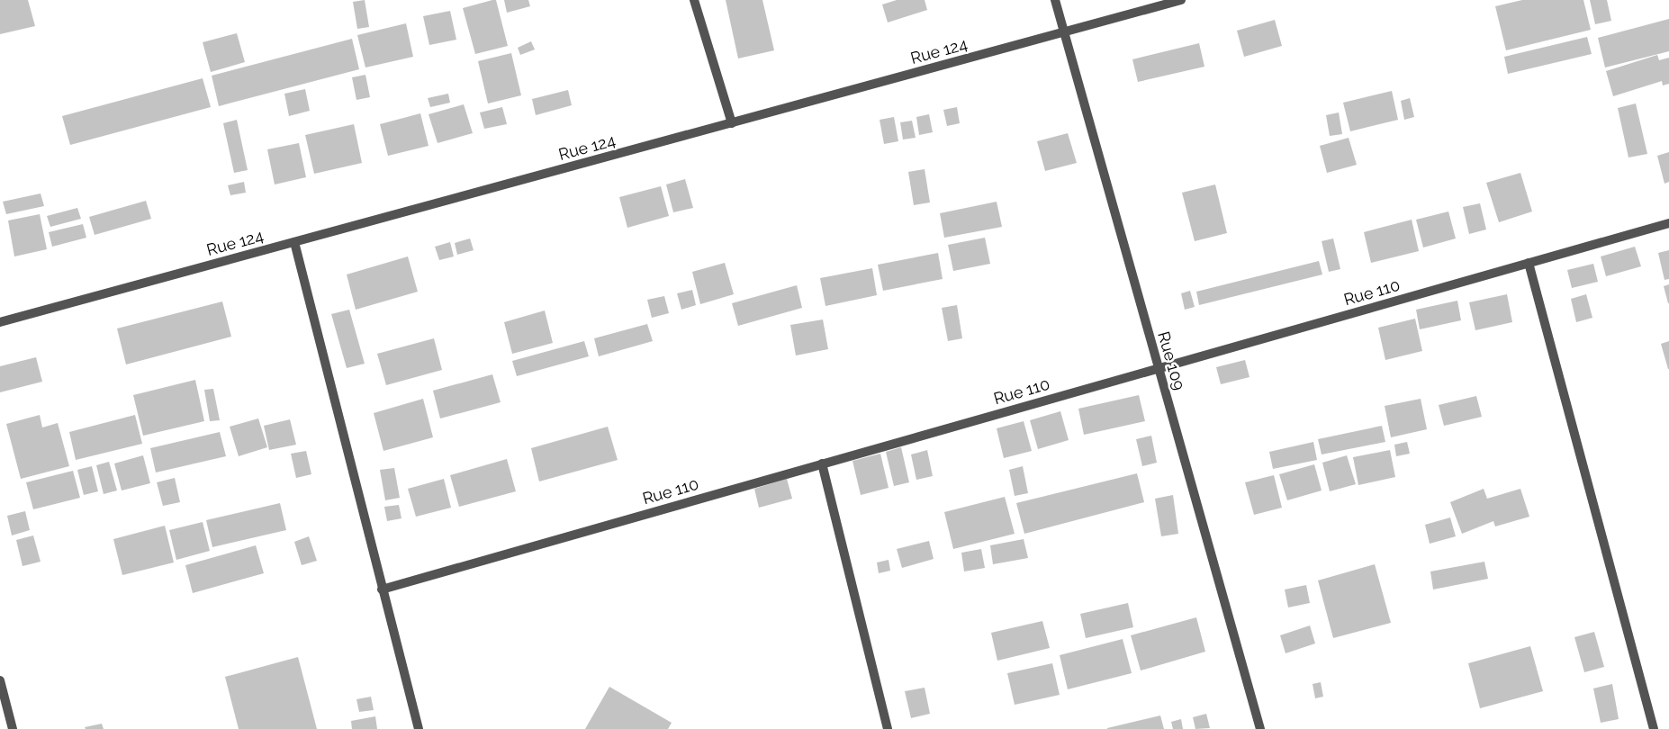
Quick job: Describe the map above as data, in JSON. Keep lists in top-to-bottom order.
{
  "streets": {
    "street": ["Rue 124", "Rue 110", "Rue 109"]
  },
  "crossings": [
    ["Rue 124", "Rue 109"],
    ["Rue 110", "Rue 109"]
  ]
}
